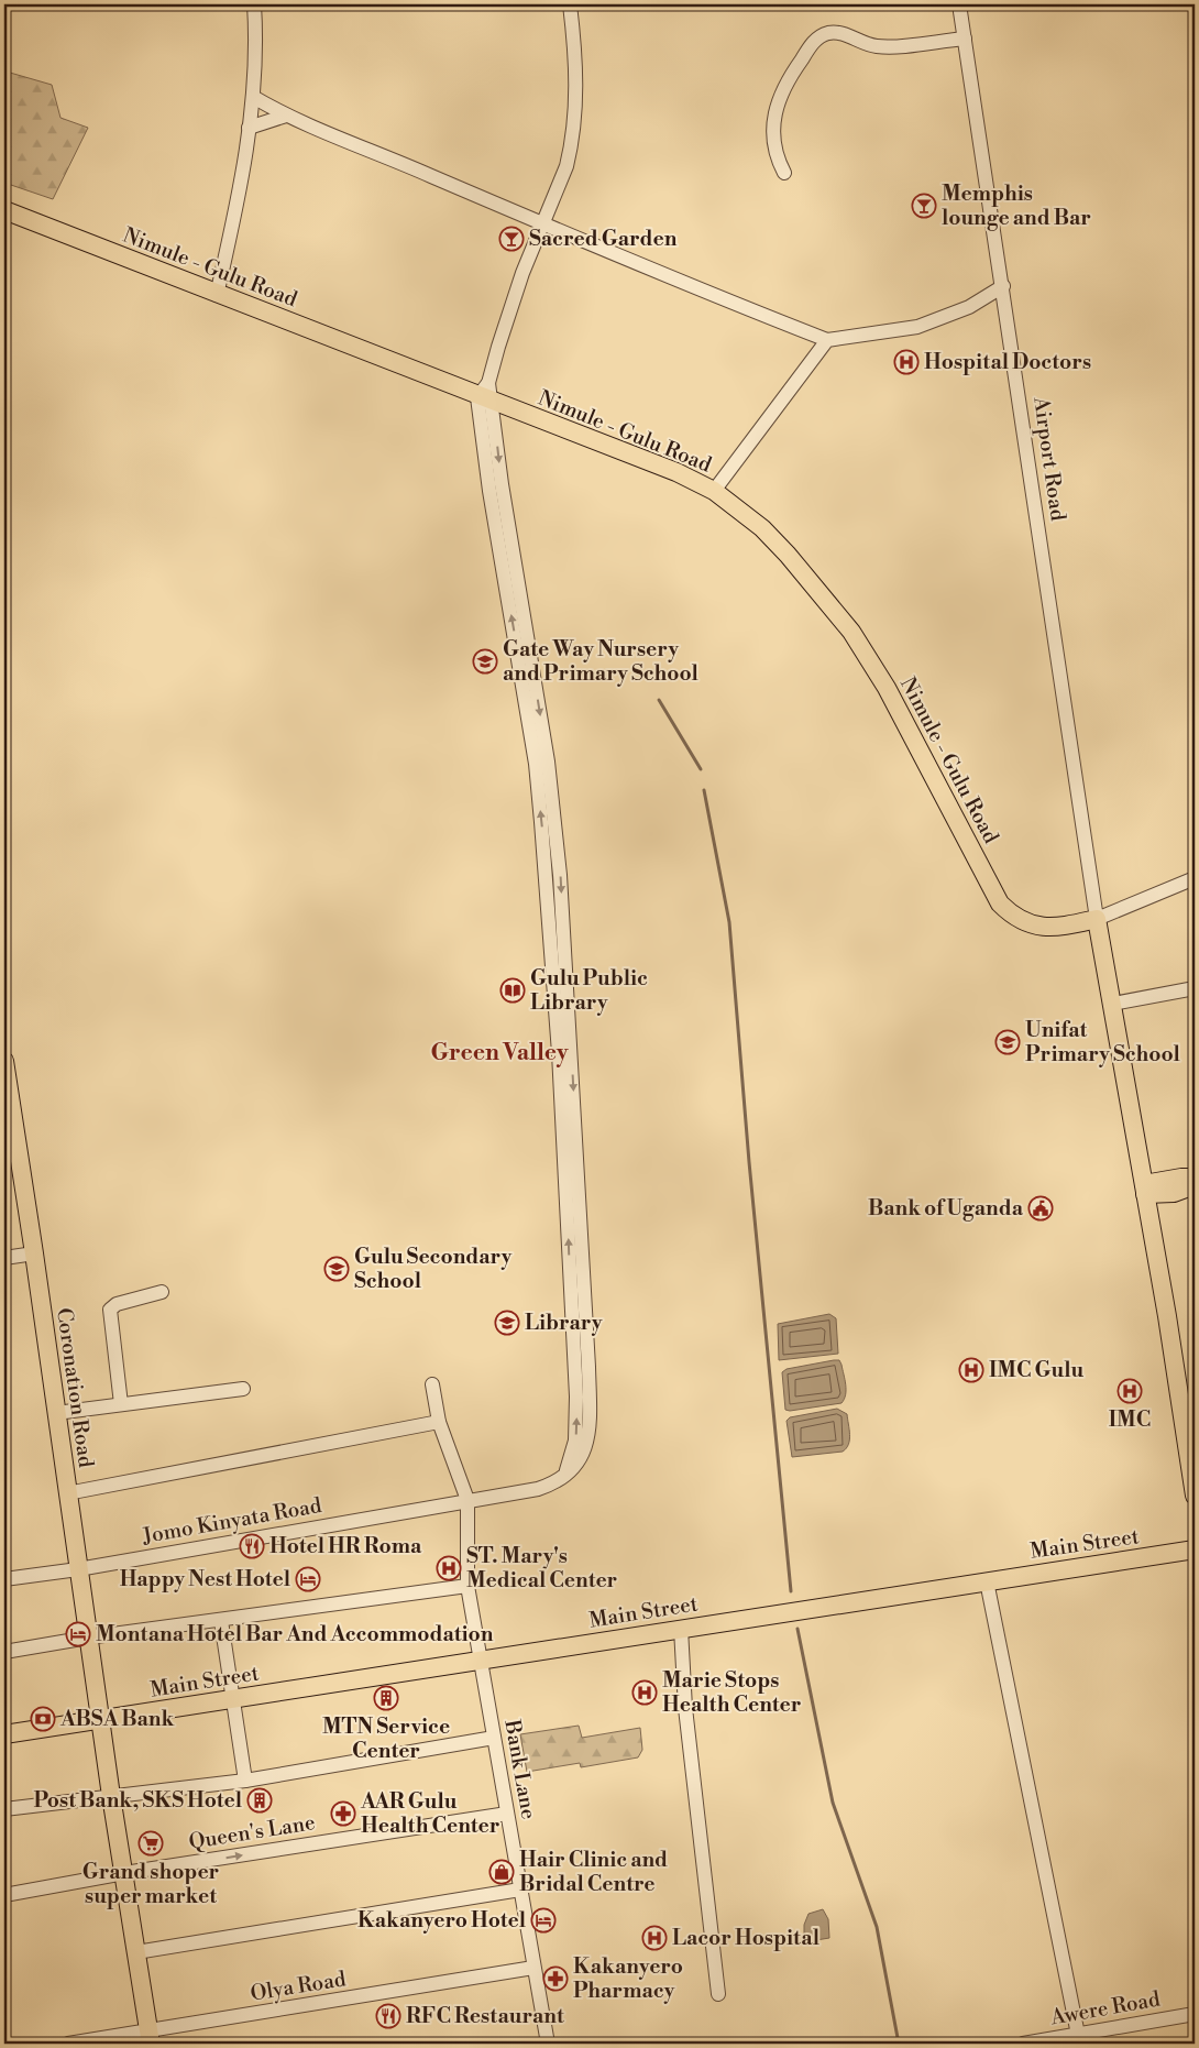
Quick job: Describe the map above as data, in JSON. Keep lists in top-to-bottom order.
{
  "streets": {
    "main road": ["Nimule - Gulu Road", "Coronation Road", "Main Street"],
    "street": [
      "Airport Road",
      "Jomo Kinyata Road",
      "Bank Lane",
      "Queen's Lane",
      "Olya Road",
      "Awere Road"
    ]
  },
  "crossings": [
    ["Nimule - Gulu Road", "Airport Road"],
    ["Nimule - Gulu Road", "Jomo Kinyata Road"],
    ["Coronation Road", "Jomo Kinyata Road"],
    ["Coronation Road", "Main Street"],
    ["Coronation Road", "Queen's Lane"],
    ["Coronation Road", "Olya Road"],
    ["Jomo Kinyata Road", "Bank Lane"],
    ["Main Street", "Bank Lane"],
    ["Bank Lane", "Queen's Lane"],
    ["Bank Lane", "Olya Road"]
  ],
  "districts": ["Green Valley"],
  "places": {
    "bar": ["Memphis lounge and Bar", "Sacred Garden"],
    "hospital": [
      "Hospital Doctors",
      "IMC Gulu",
      "IMC",
      "ST. Mary's Medical Center",
      "Marie Stops Health Center",
      "Lacor Hospital"
    ],
    "school or university": [
      "Gate Way Nursery and Primary School",
      "Unifat Primary School",
      "Gulu Secondary School",
      "Library"
    ],
    "library": ["Gulu Public Library"],
    "public building": ["Bank of Uganda"],
    "restaurant": ["Hotel HR Roma", "RFC Restaurant"],
    "hotel": ["Happy Nest Hotel", "Montana Hotel Bar And Accommodation", "Kakanyero Hotel"],
    "building": ["MTN Service Center", "Post Bank, SKS Hotel"],
    "bank": ["ABSA Bank"],
    "pharmacy": ["AAR Gulu Health Center", "Kakanyero Pharmacy"],
    "supermarket": ["Grand shoper super market"],
    "shop": ["Hair Clinic and Bridal Centre"]
  }
}
